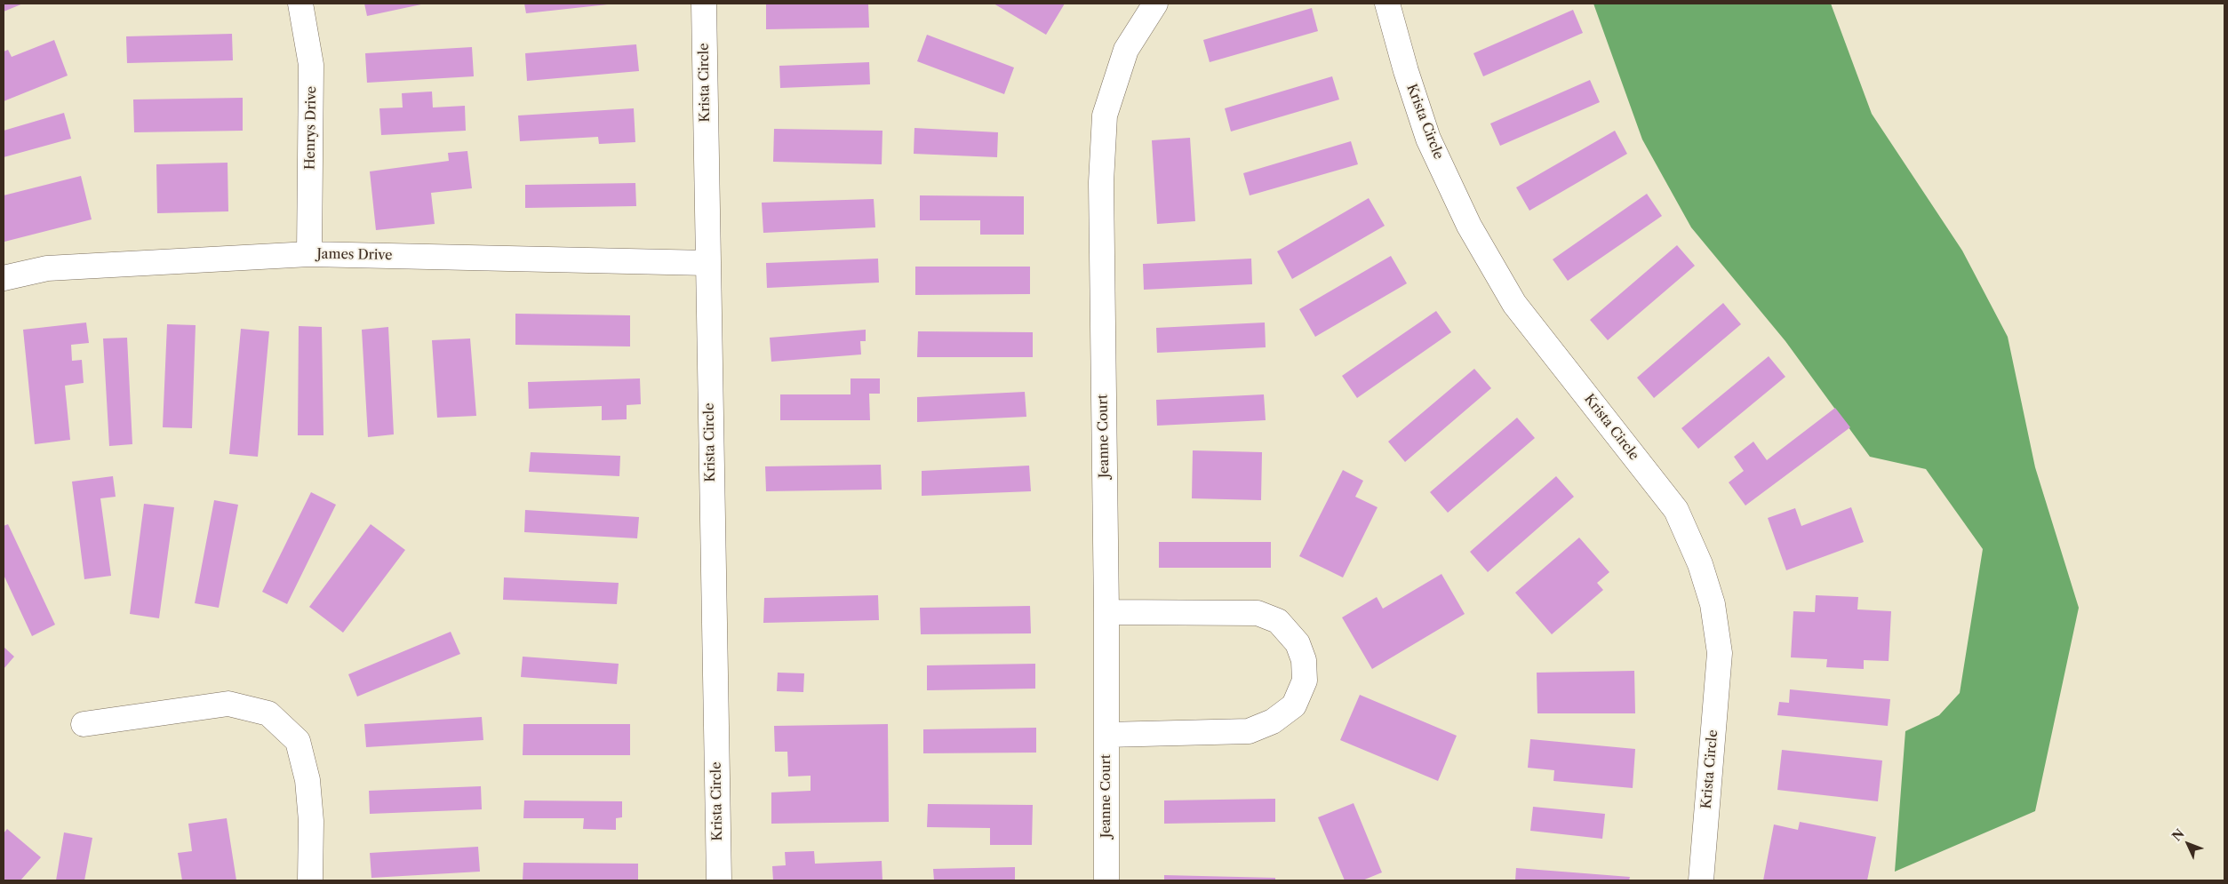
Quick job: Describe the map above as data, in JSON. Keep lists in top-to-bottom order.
{
  "streets": {
    "street": [
      "Krista Circle",
      "Henrys Drive",
      "James Drive",
      "Jeanne Court"
    ]
  },
  "crossings": [
    ["Krista Circle", "James Drive"],
    ["Henrys Drive", "James Drive"]
  ],
  "north": "top left"
}
